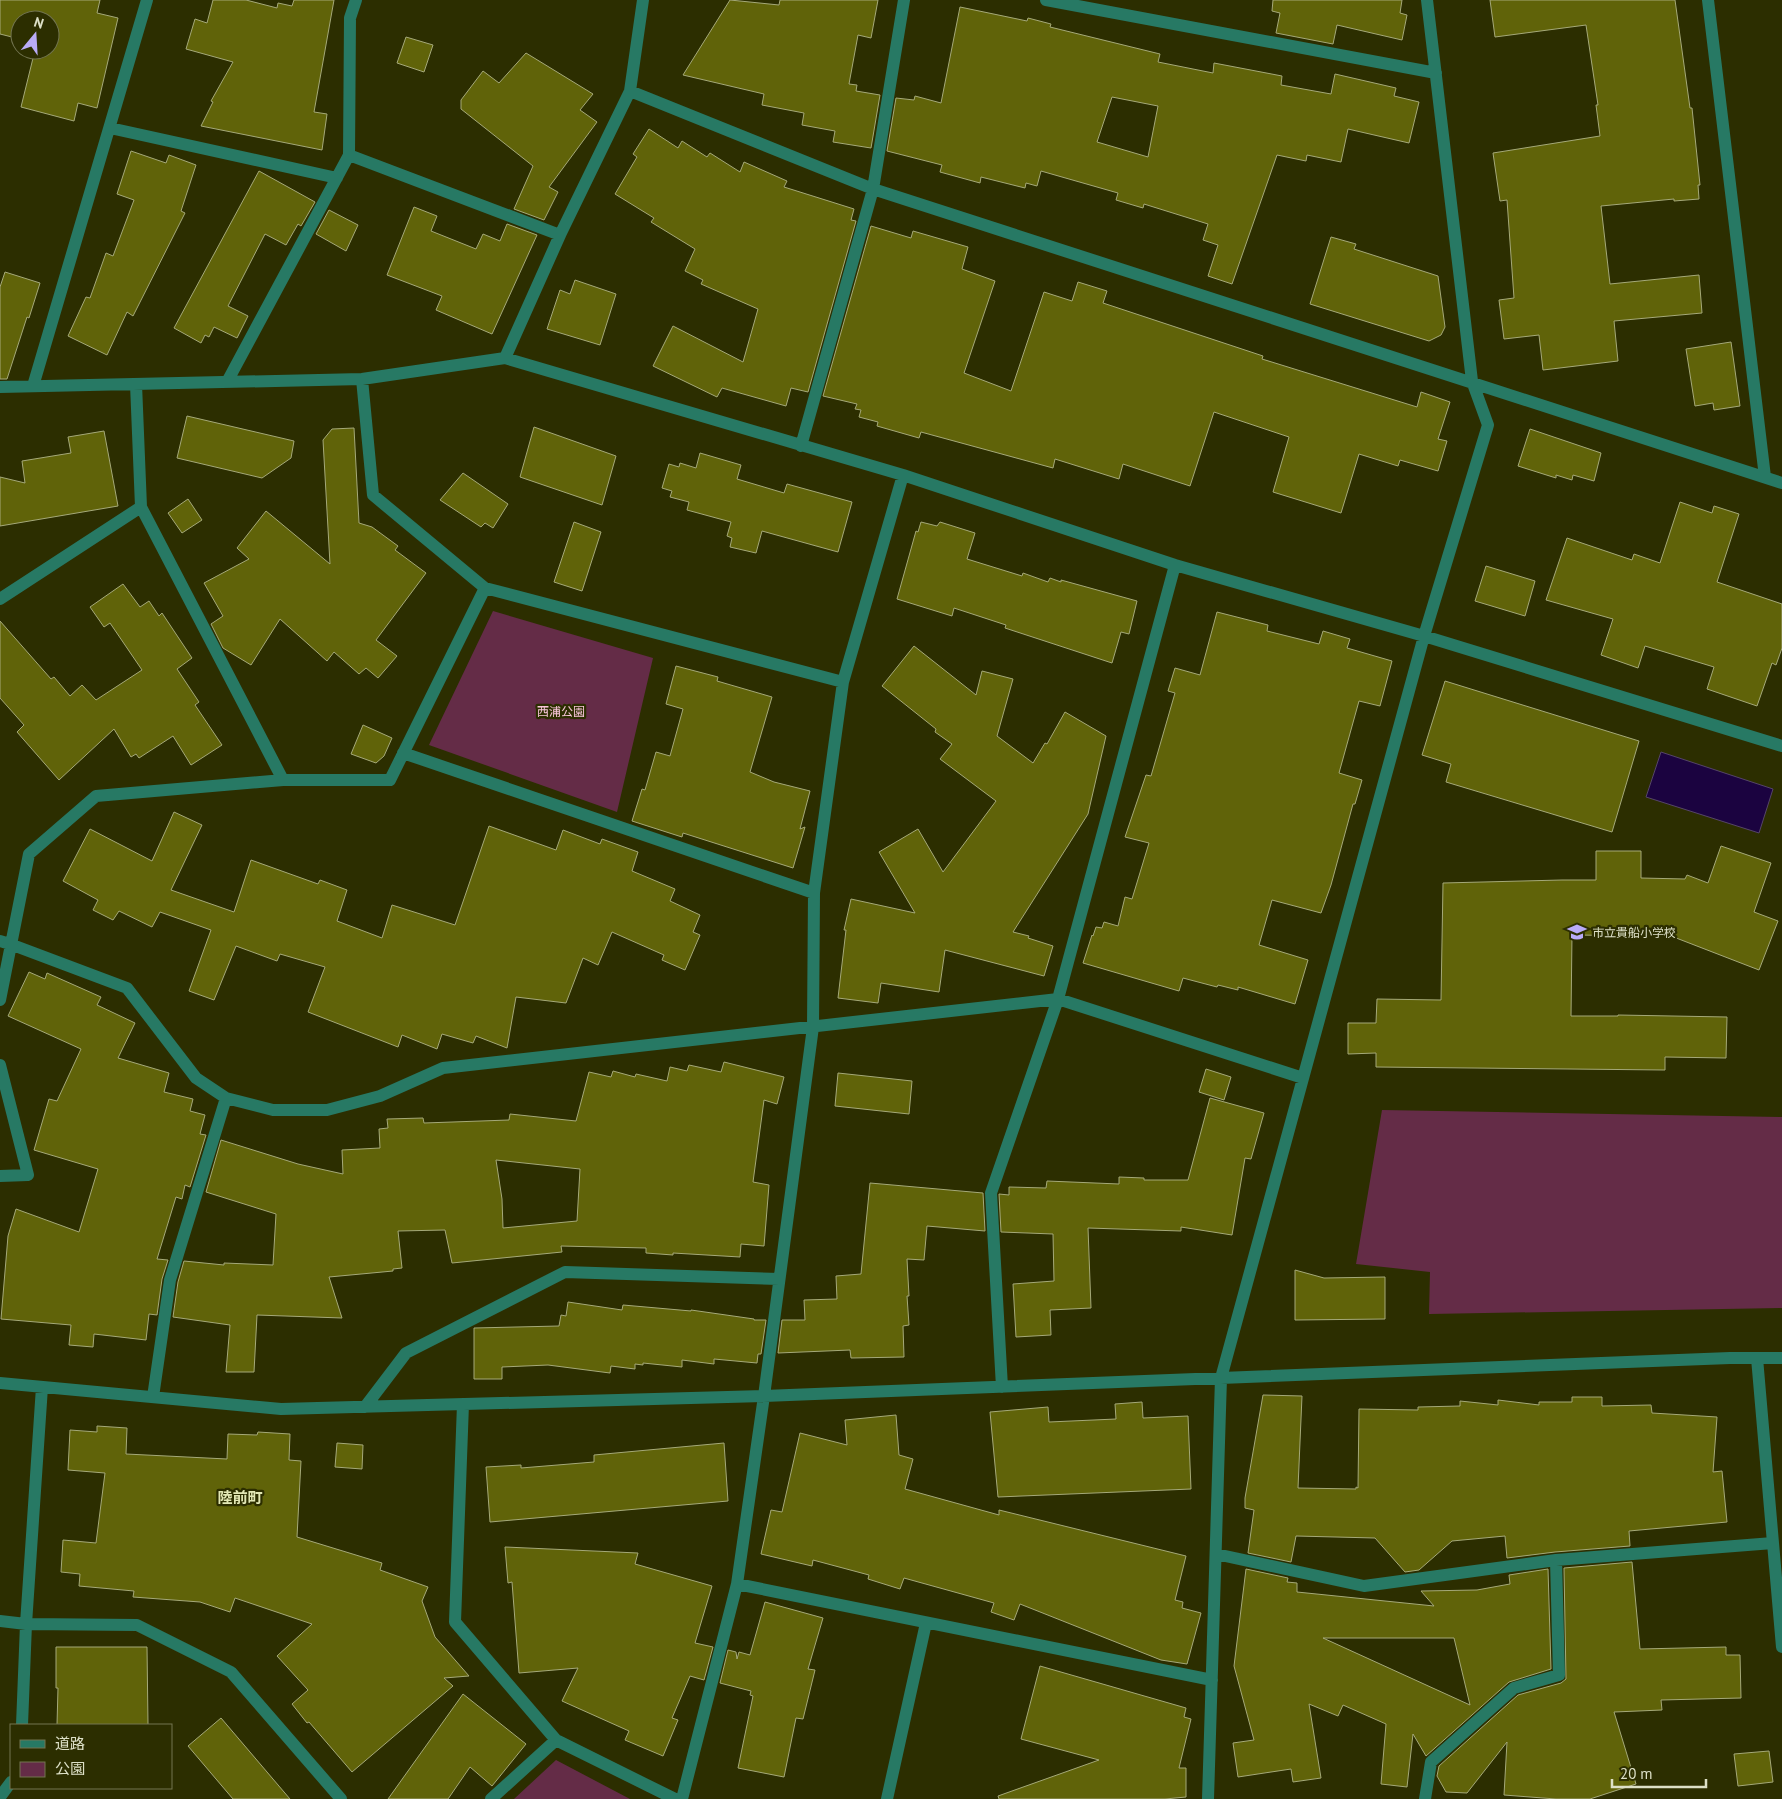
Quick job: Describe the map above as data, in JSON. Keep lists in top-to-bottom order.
{
  "districts": ["陸前町"],
  "parks": ["西浦公園"],
  "places": {
    "school or university": ["市立貴船小学校"]
  },
  "legend": ["道路", "公園"],
  "scale_bar": "20 m",
  "north": "top"
}
